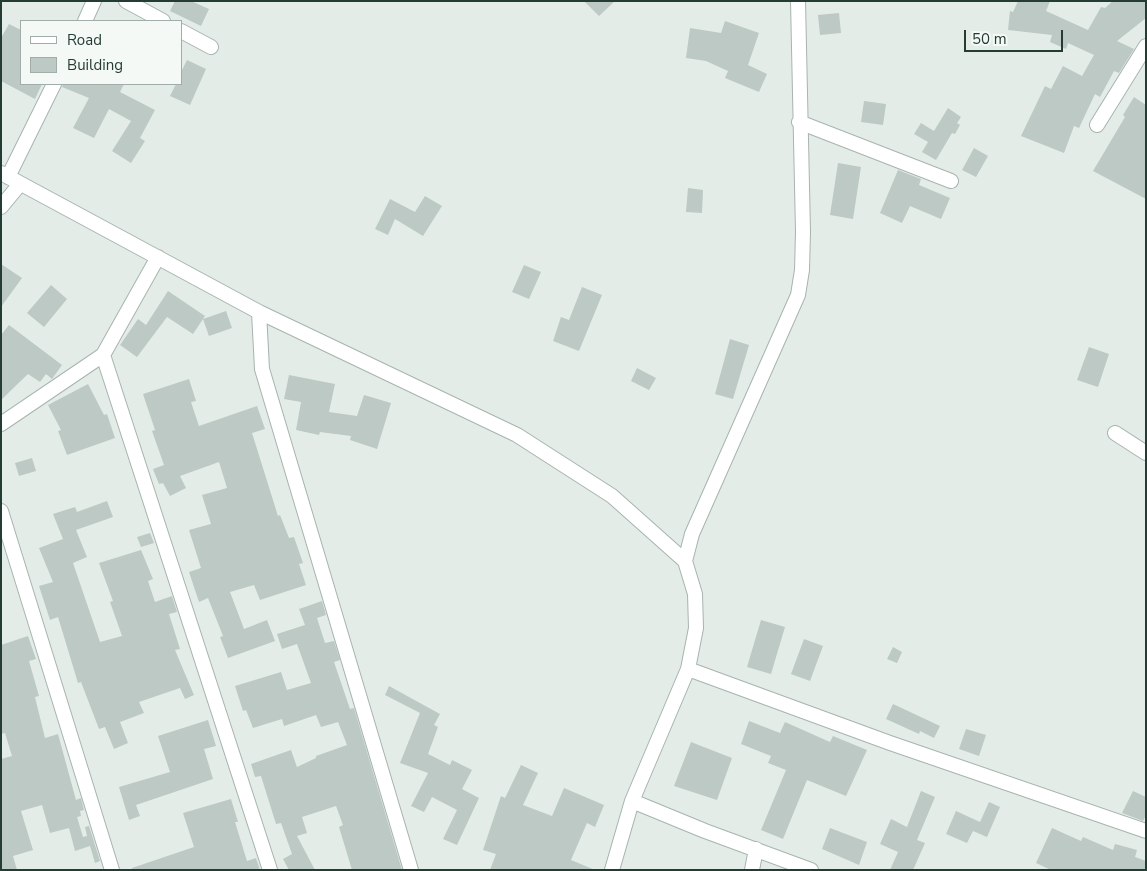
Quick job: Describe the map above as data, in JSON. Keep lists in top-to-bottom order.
{
  "legend": ["Road", "Building"],
  "scale_bar": "50 m"
}
